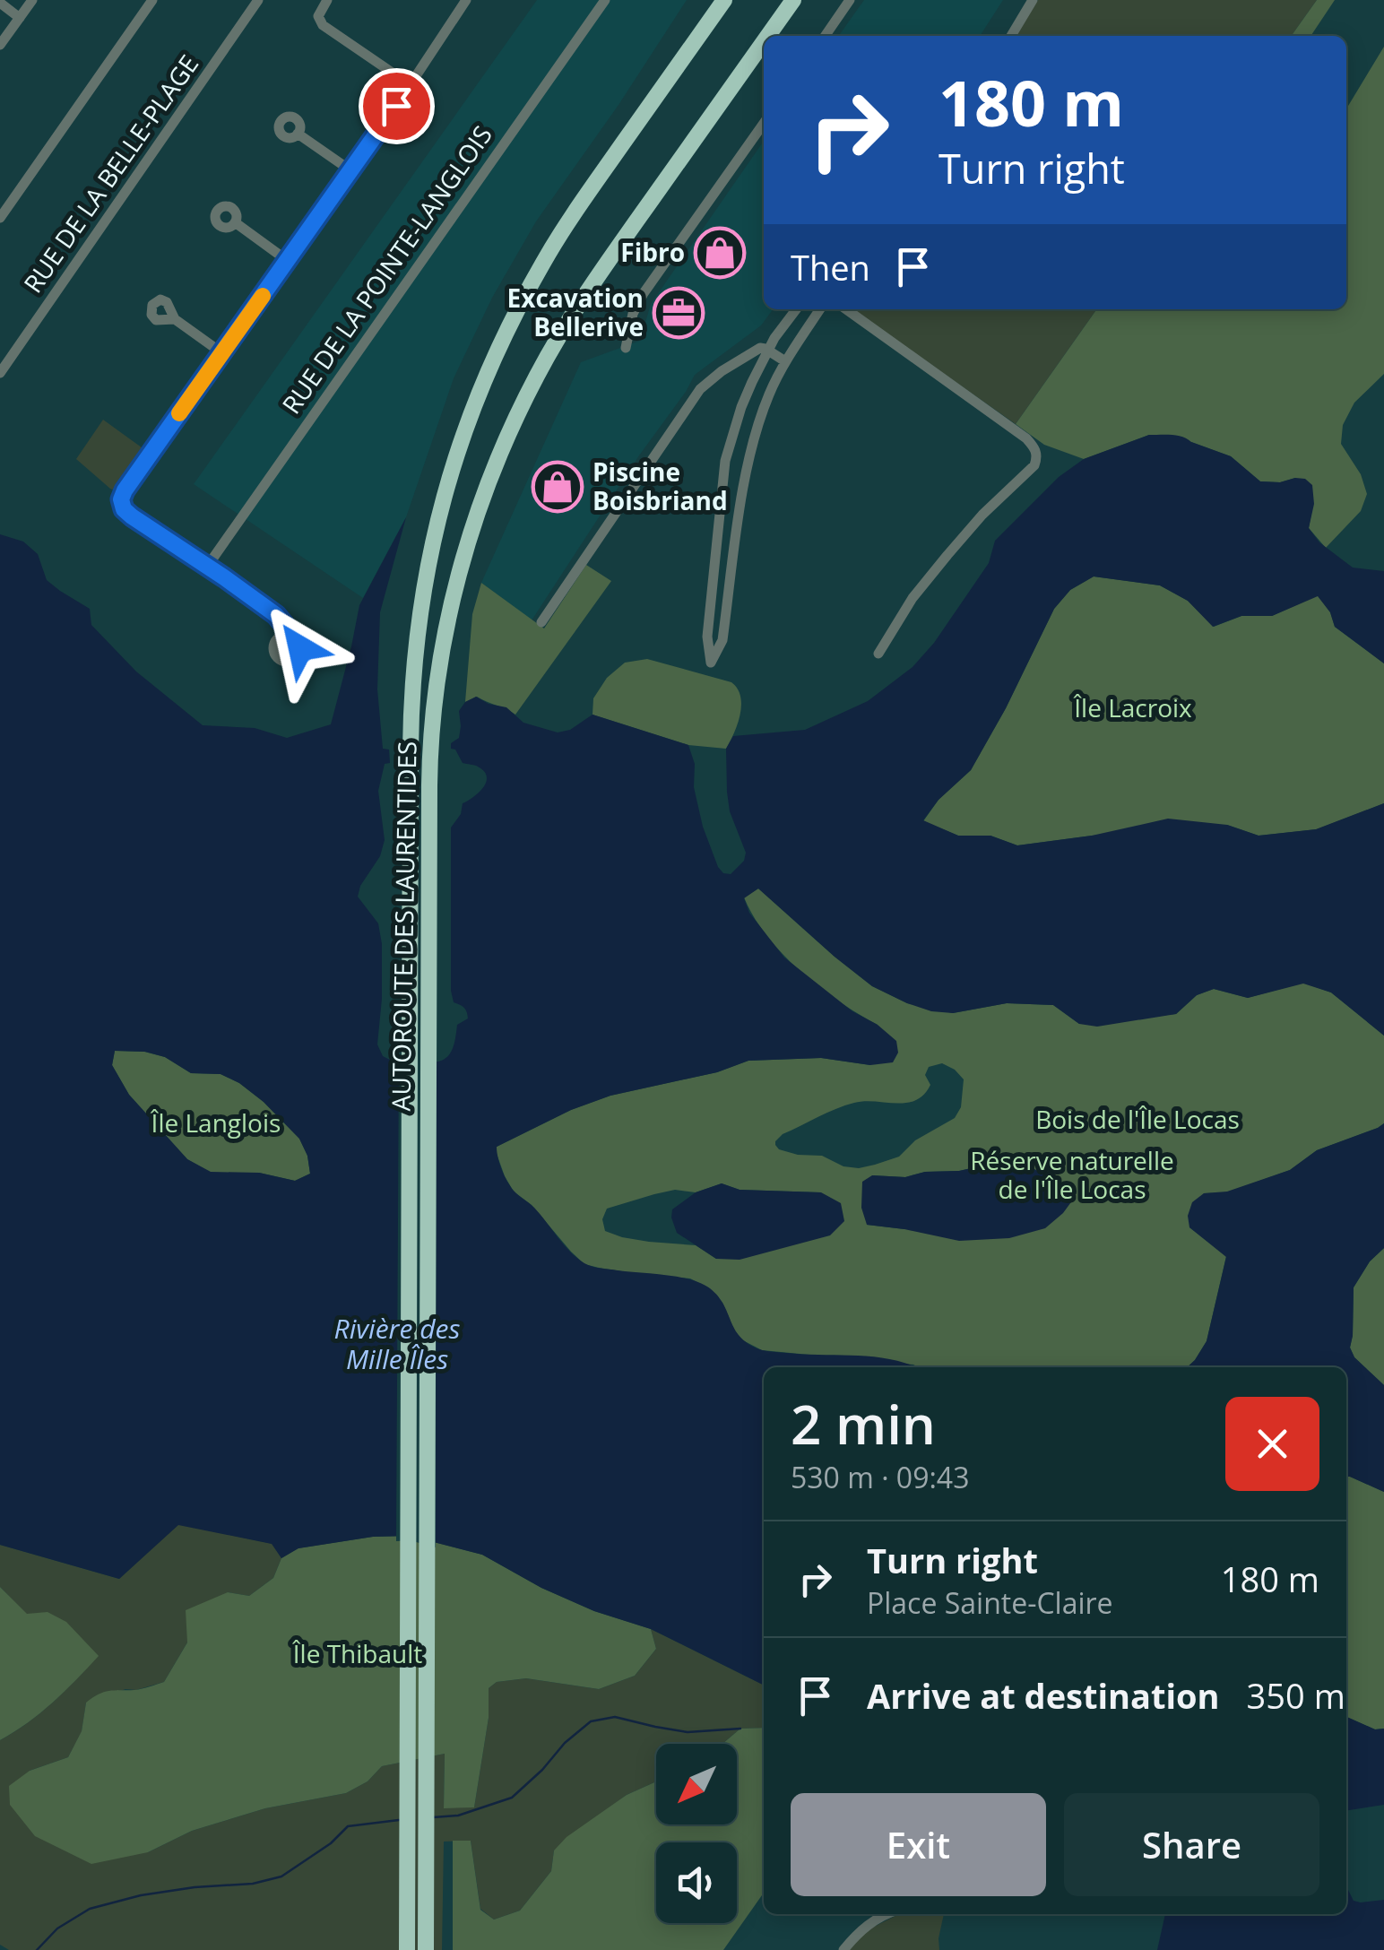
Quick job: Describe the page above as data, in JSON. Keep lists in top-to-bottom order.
{
  "streets": {
    "highway": ["AUTOROUTE DES LAURENTIDES"],
    "street": ["RUE DE LA BELLE-PLAGE", "RUE DE LA POINTE-LANGLOIS"]
  },
  "water": ["Rivière des Mille Îles"],
  "parks": [
    "Île Lacroix",
    "Bois de l'Île Locas",
    "Île Langlois",
    "Réserve naturelle de l'Île Locas",
    "Île Thibault"
  ],
  "places": {
    "shop": ["Fibro", "Piscine Boisbriand"],
    "office": ["Excavation Bellerive"]
  },
  "north": "bottom left",
  "page": {
    "turn": ["180 m", "Turn right"],
    "then": "Then",
    "heading": ["2 min", "530 m · 09:43"],
    "list": [
      {
        "name": "Turn right",
        "note": "Place Sainte-Claire",
        "value": "180 m"
      },
      {
        "name": "Arrive at destination",
        "value": "350 m"
      }
    ],
    "buttons": ["Exit", "Share"]
  }
}
